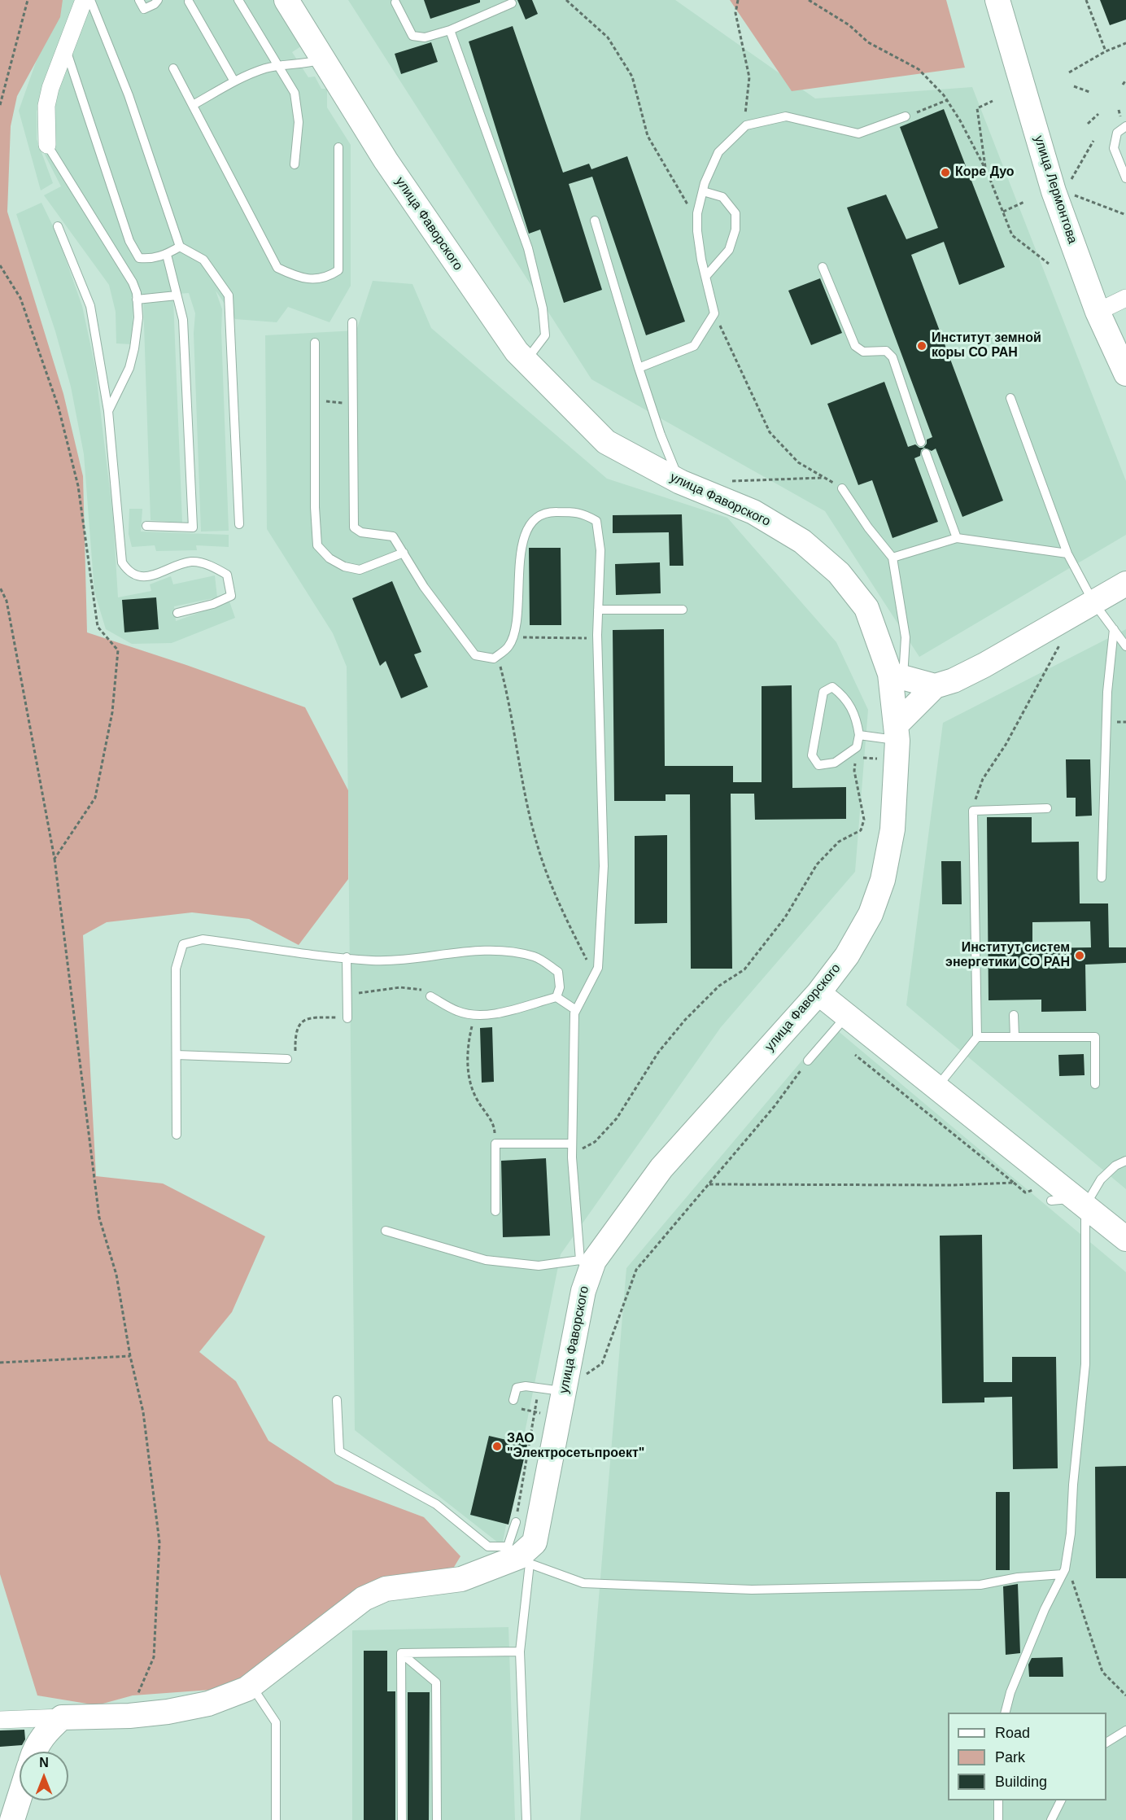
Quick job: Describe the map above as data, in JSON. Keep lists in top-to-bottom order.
{
  "streets": {
    "street": ["улица Лермонтова", "улица Фаворского"]
  },
  "places": [
    "Коре Дуо",
    "Институт земной коры СО РАН",
    "Институт систем энергетики СО РАН",
    "ЗАО \"Электросетьпроект\""
  ],
  "legend": ["Road", "Park", "Building"],
  "north": "top"
}
